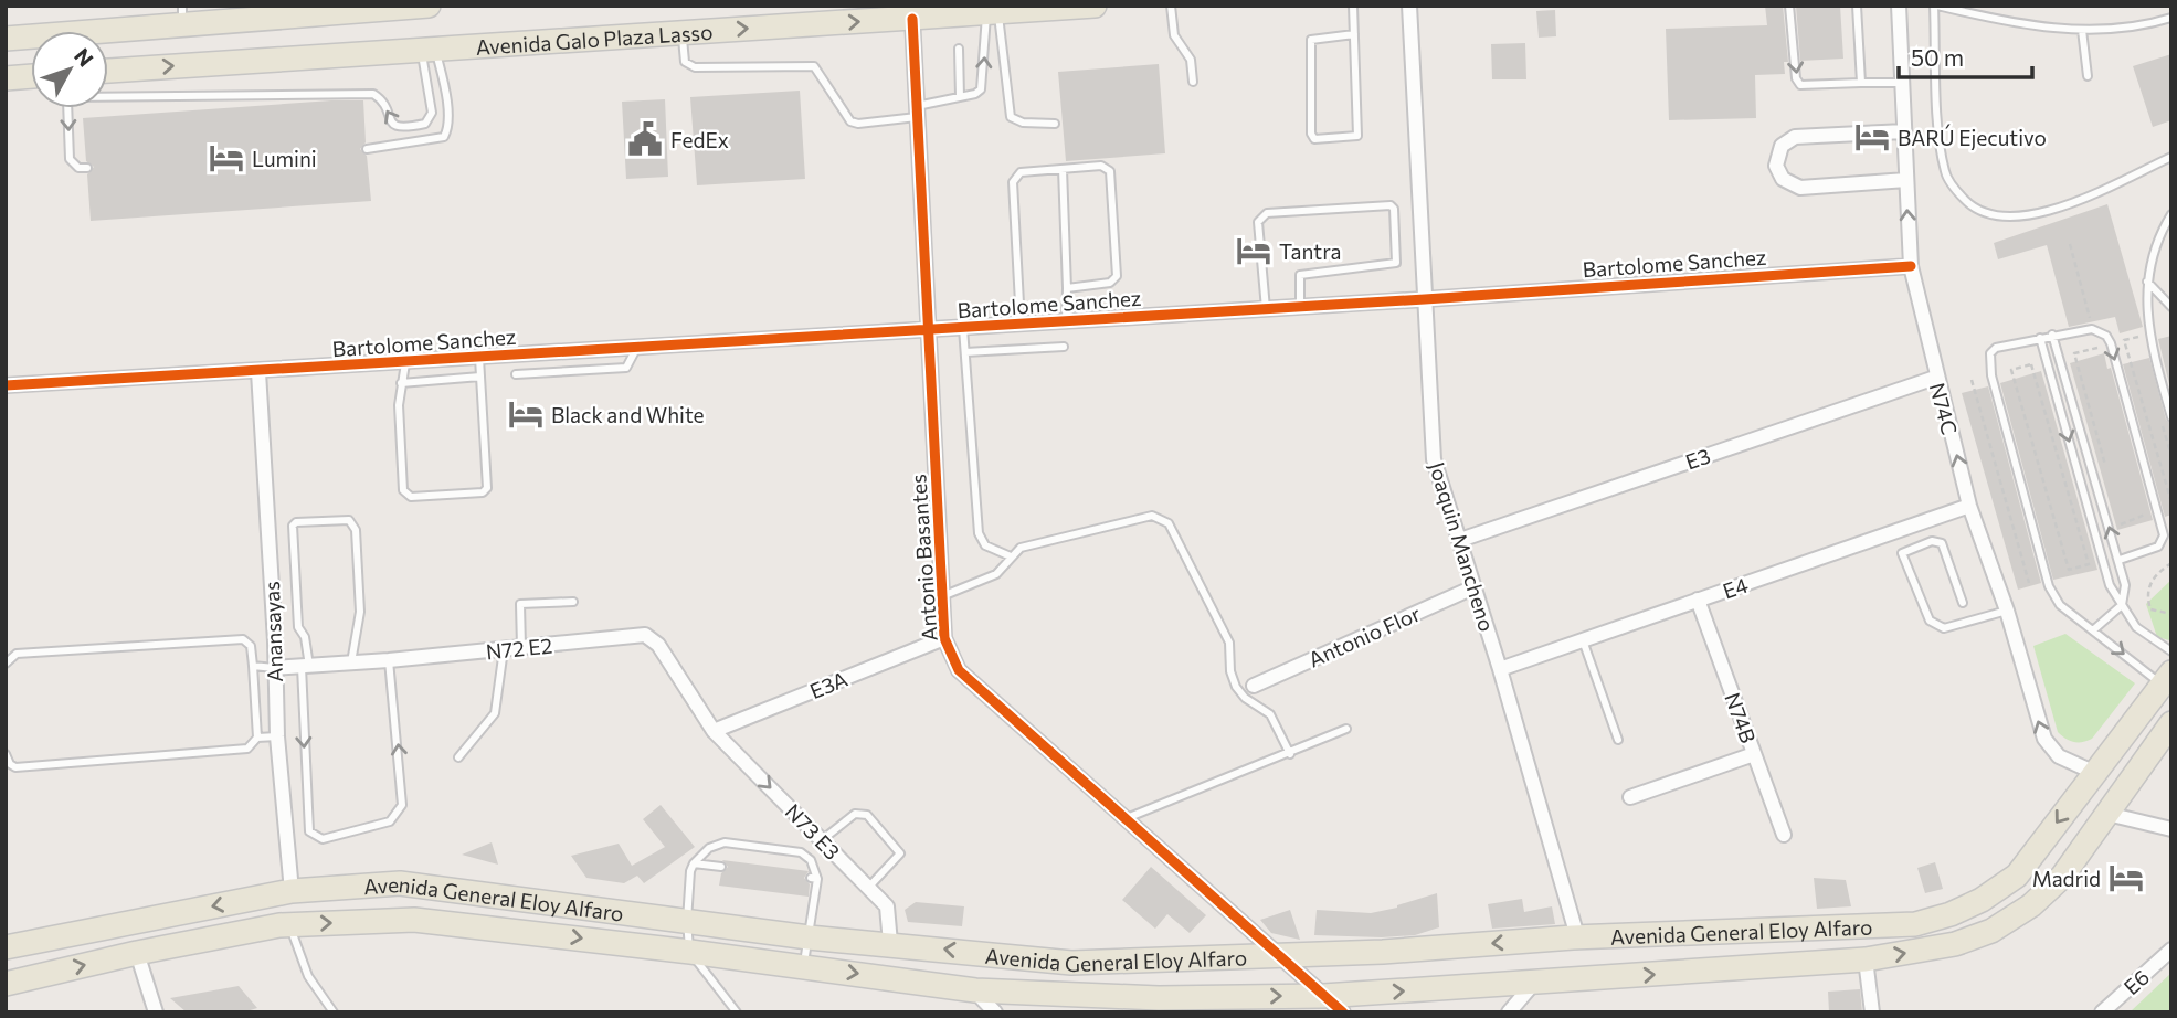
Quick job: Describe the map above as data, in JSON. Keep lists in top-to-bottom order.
{
  "streets": {
    "main road": ["Avenida Galo Plaza Lasso", "Avenida General Eloy Alfaro"],
    "street": [
      "Bartolome Sanchez",
      "N74C",
      "E3",
      "Joaquin Mancheno",
      "Antonio Basantes",
      "E4",
      "Anansayas",
      "Antonio Flor",
      "N72 E2",
      "E3A",
      "N74B",
      "N73 E3",
      "E6"
    ]
  },
  "crossings": [
    ["Avenida Galo Plaza Lasso", "Antonio Basantes"],
    ["Bartolome Sanchez", "N74C"],
    ["Bartolome Sanchez", "Joaquin Mancheno"],
    ["Bartolome Sanchez", "Antonio Basantes"],
    ["Bartolome Sanchez", "Anansayas"],
    ["N74C", "E3"],
    ["N74C", "E4"],
    ["N74C", "Avenida General Eloy Alfaro"],
    ["E3", "Joaquin Mancheno"],
    ["Joaquin Mancheno", "E4"],
    ["Joaquin Mancheno", "Antonio Flor"],
    ["Joaquin Mancheno", "Avenida General Eloy Alfaro"],
    ["Antonio Basantes", "E3A"],
    ["Antonio Basantes", "Avenida General Eloy Alfaro"],
    ["E4", "N74B"],
    ["Anansayas", "N72 E2"],
    ["Anansayas", "Avenida General Eloy Alfaro"],
    ["N72 E2", "E3A"],
    ["N72 E2", "N73 E3"],
    ["E3A", "N73 E3"],
    ["N73 E3", "Avenida General Eloy Alfaro"]
  ],
  "one_way": ["N74C", "N73 E3"],
  "places": {
    "hotel": [
      "BARÚ Ejecutivo",
      "Lumini",
      "Tantra",
      "Black and White",
      "Madrid"
    ],
    "public building": ["FedEx"]
  },
  "scale_bar": "50 m",
  "north": "top right"
}
